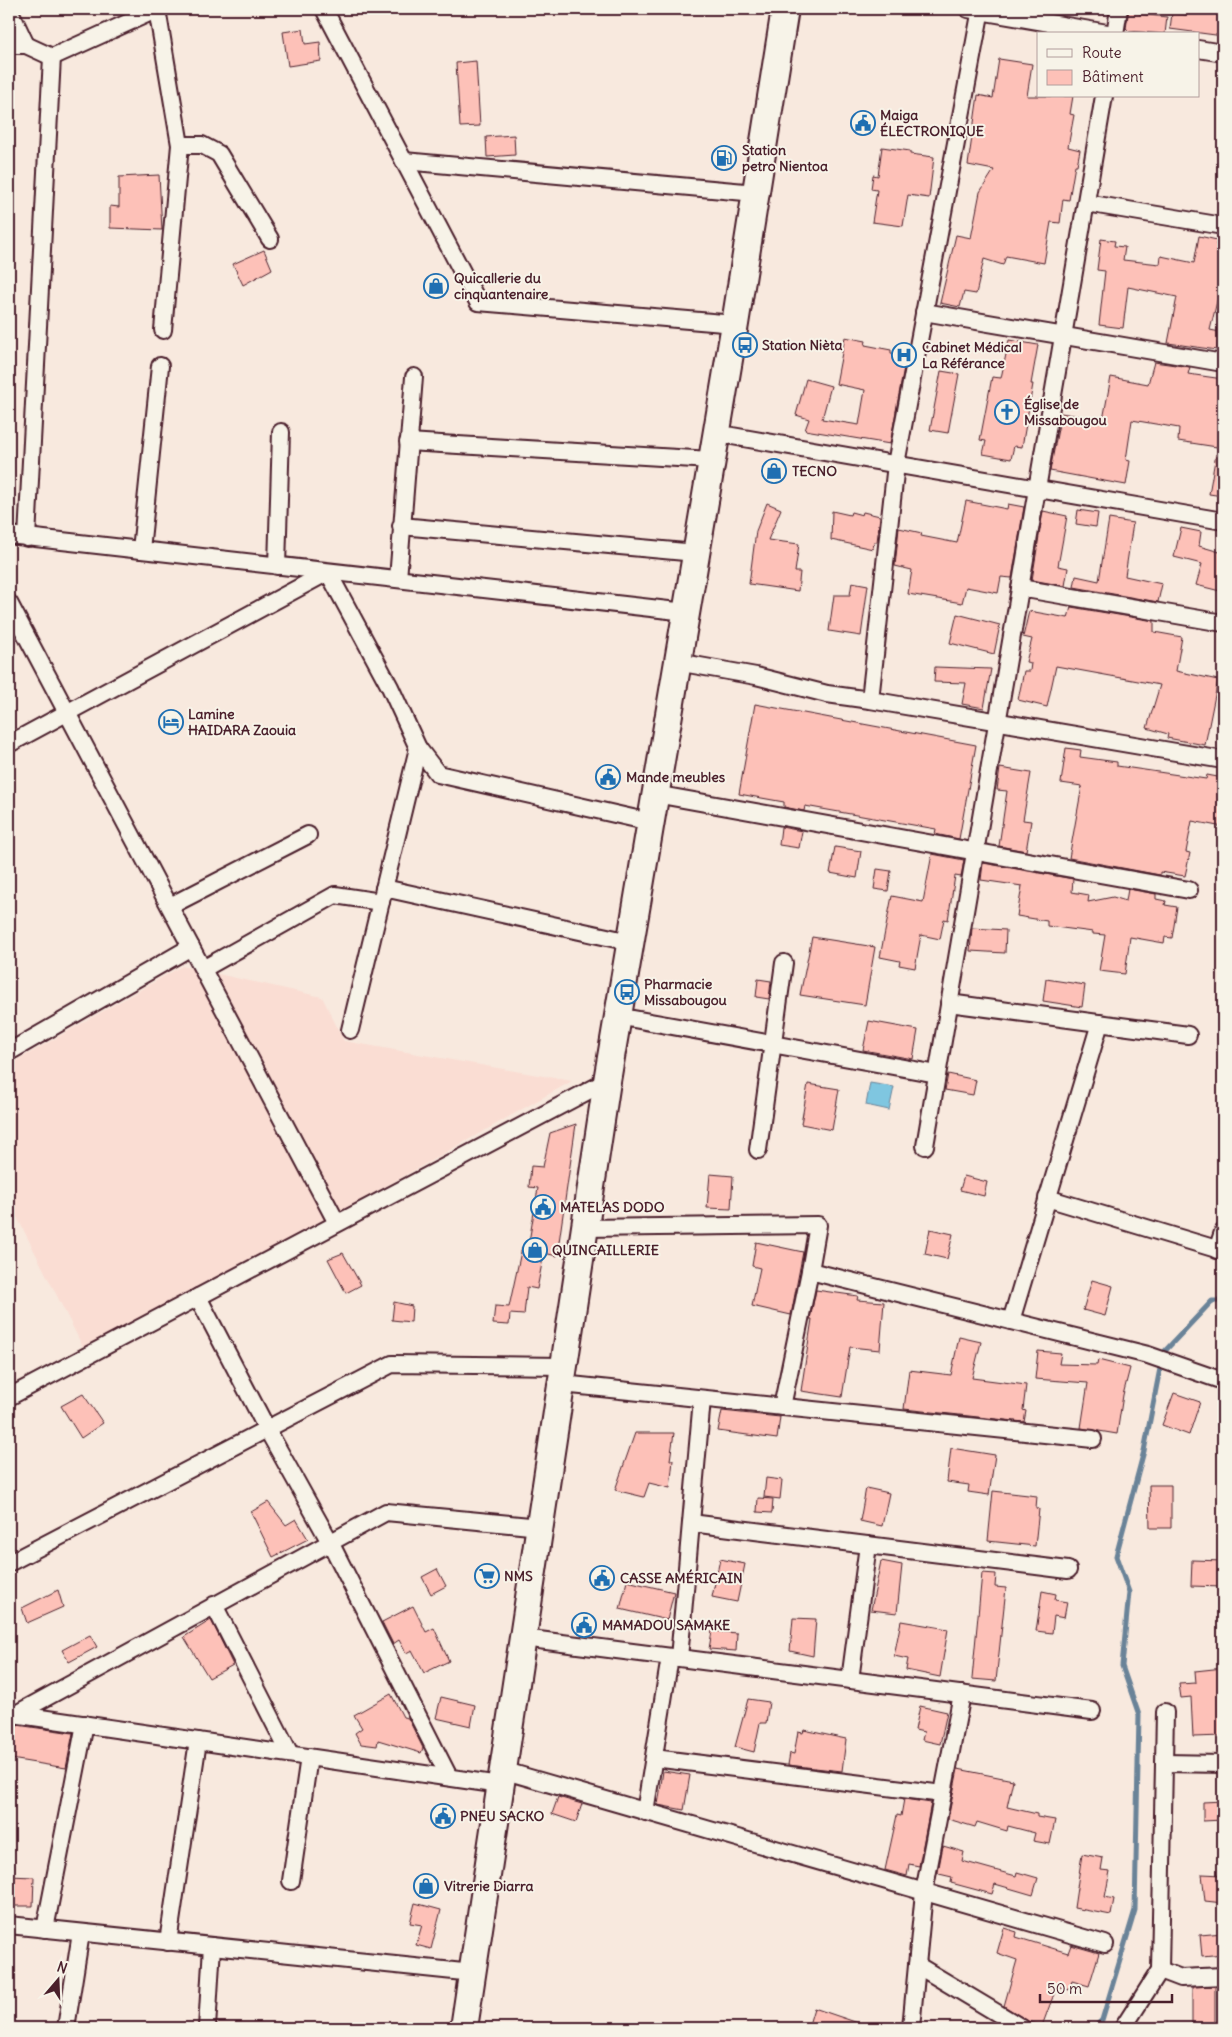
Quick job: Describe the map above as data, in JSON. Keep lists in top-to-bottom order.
{
  "places": {
    "public building": [
      "Maiga ÉLECTRONIQUE",
      "Mande meubles",
      "MATELAS DODO",
      "CASSE AMÉRICAIN",
      "MAMADOU SAMAKE",
      "PNEU SACKO"
    ],
    "fuel station": ["Station petro Nientoa"],
    "shop": [
      "Quicallerie du cinquantenaire",
      "TECNO",
      "QUINCAILLERIE",
      "Vitrerie Diarra"
    ],
    "bus stop": ["Station Nièta", "Pharmacie Missabougou"],
    "hospital": ["Cabinet Médical La Référance"],
    "church": ["Église de Missabougou"],
    "hotel": ["Lamine HAIDARA Zaouia"],
    "supermarket": ["NMS"]
  },
  "legend": ["Route", "Bâtiment"],
  "scale_bar": "50 m",
  "north": "top"
}
